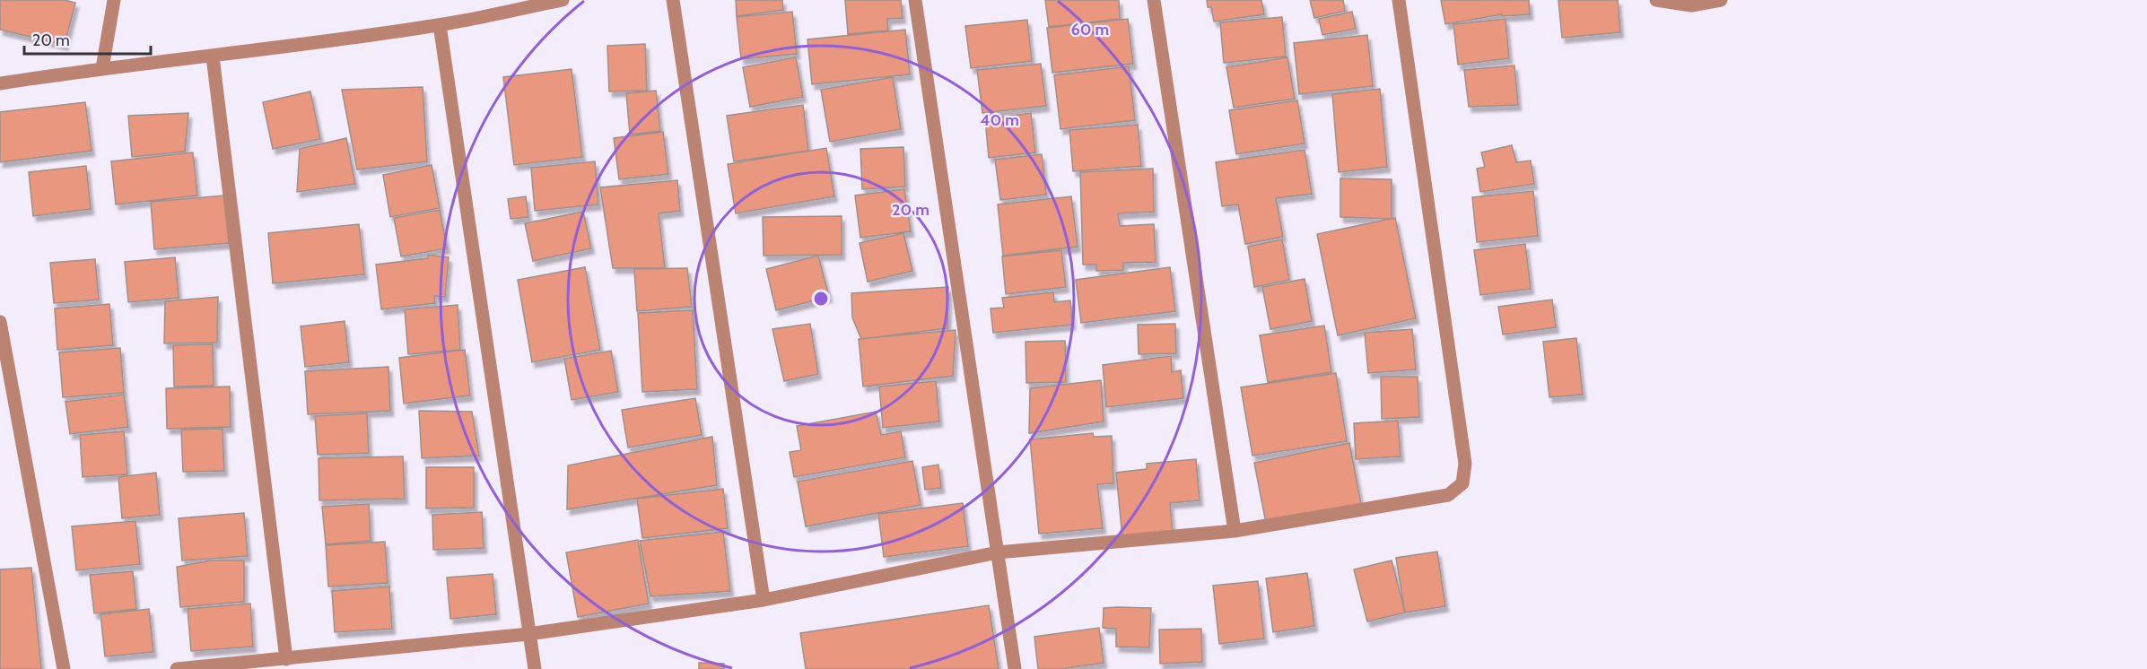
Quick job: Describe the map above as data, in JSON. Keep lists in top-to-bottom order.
{
  "scale_bar": "20 m",
  "rings": ["60 m", "40 m", "20 m"]
}
